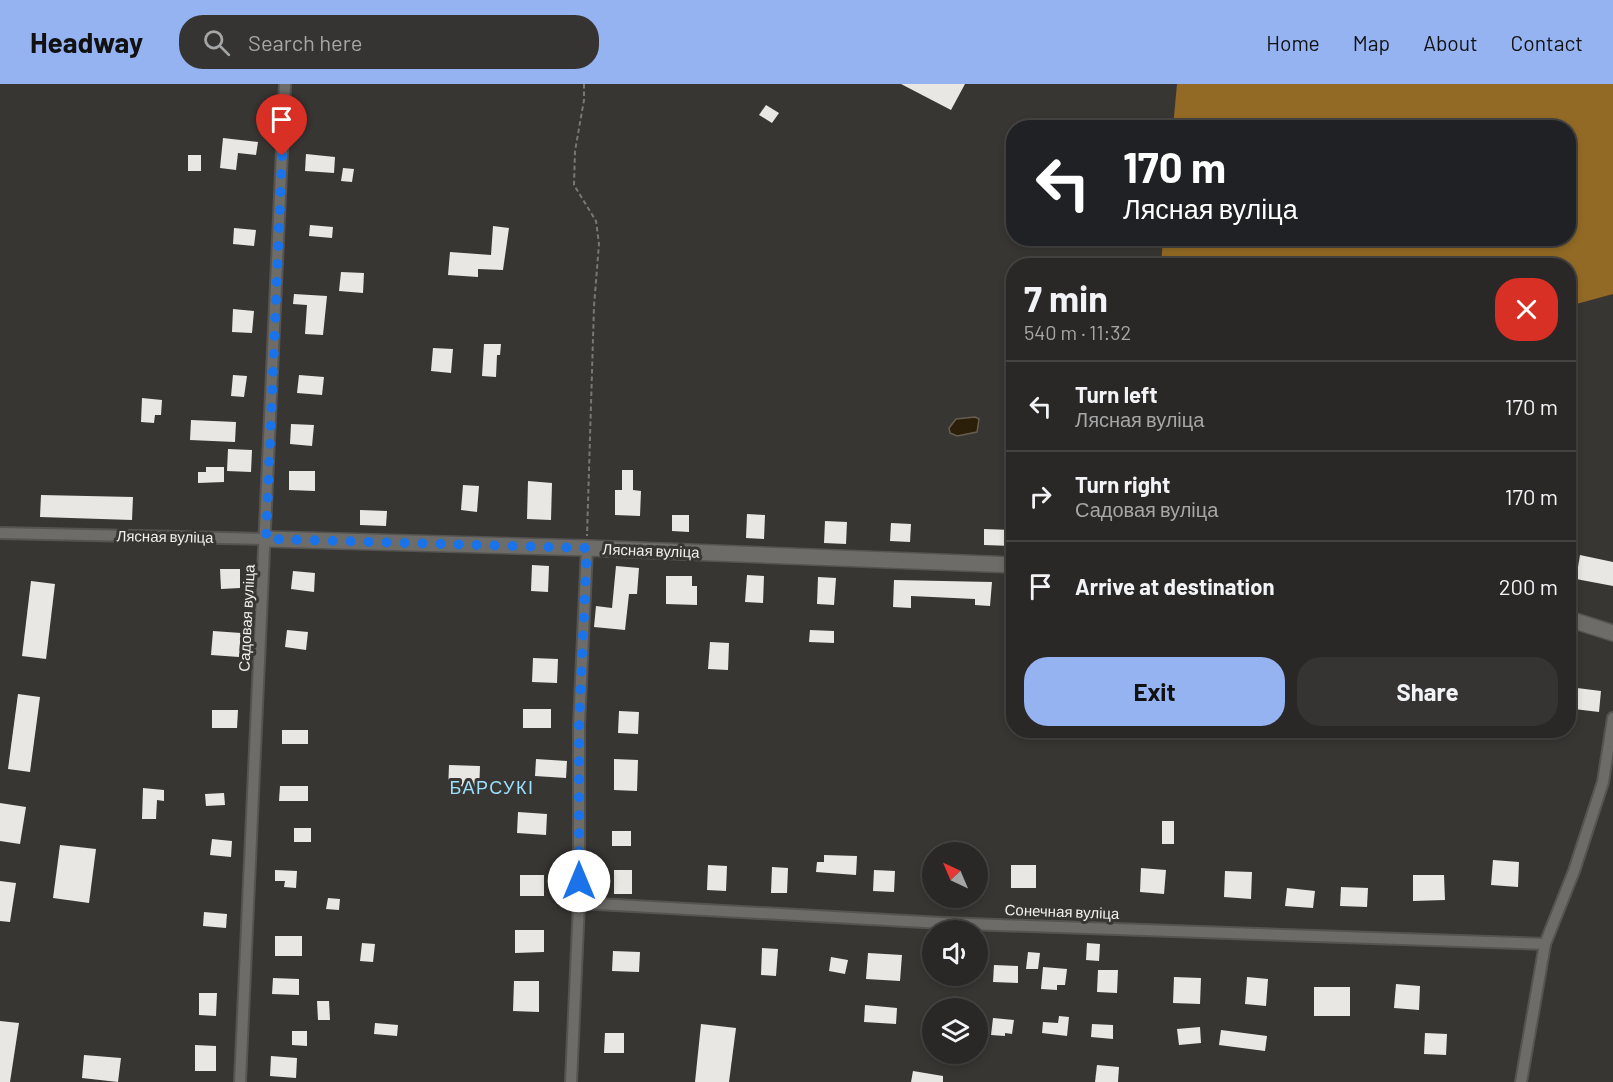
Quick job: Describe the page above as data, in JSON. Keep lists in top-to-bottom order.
{
  "streets": {
    "street": ["Лясная вуліца", "Садовая вуліца", "Сонечная вуліца"]
  },
  "crossings": [
    ["Лясная вуліца", "Садовая вуліца"]
  ],
  "districts": ["БАРСУКІ"],
  "north": "top left",
  "page": {
    "header": "Headway",
    "search": "Search here",
    "nav": [
      "Home",
      "Map",
      "About",
      "Contact"
    ],
    "turn": ["170 m", "Лясная вуліца"],
    "heading": ["7 min", "540 m · 11:32"],
    "list": [
      {
        "name": "Turn left",
        "note": "Лясная вуліца",
        "value": "170 m"
      },
      {
        "name": "Turn right",
        "note": "Садовая вуліца",
        "value": "170 m"
      },
      {
        "name": "Arrive at destination",
        "value": "200 m"
      }
    ],
    "buttons": ["Exit", "Share"]
  }
}
